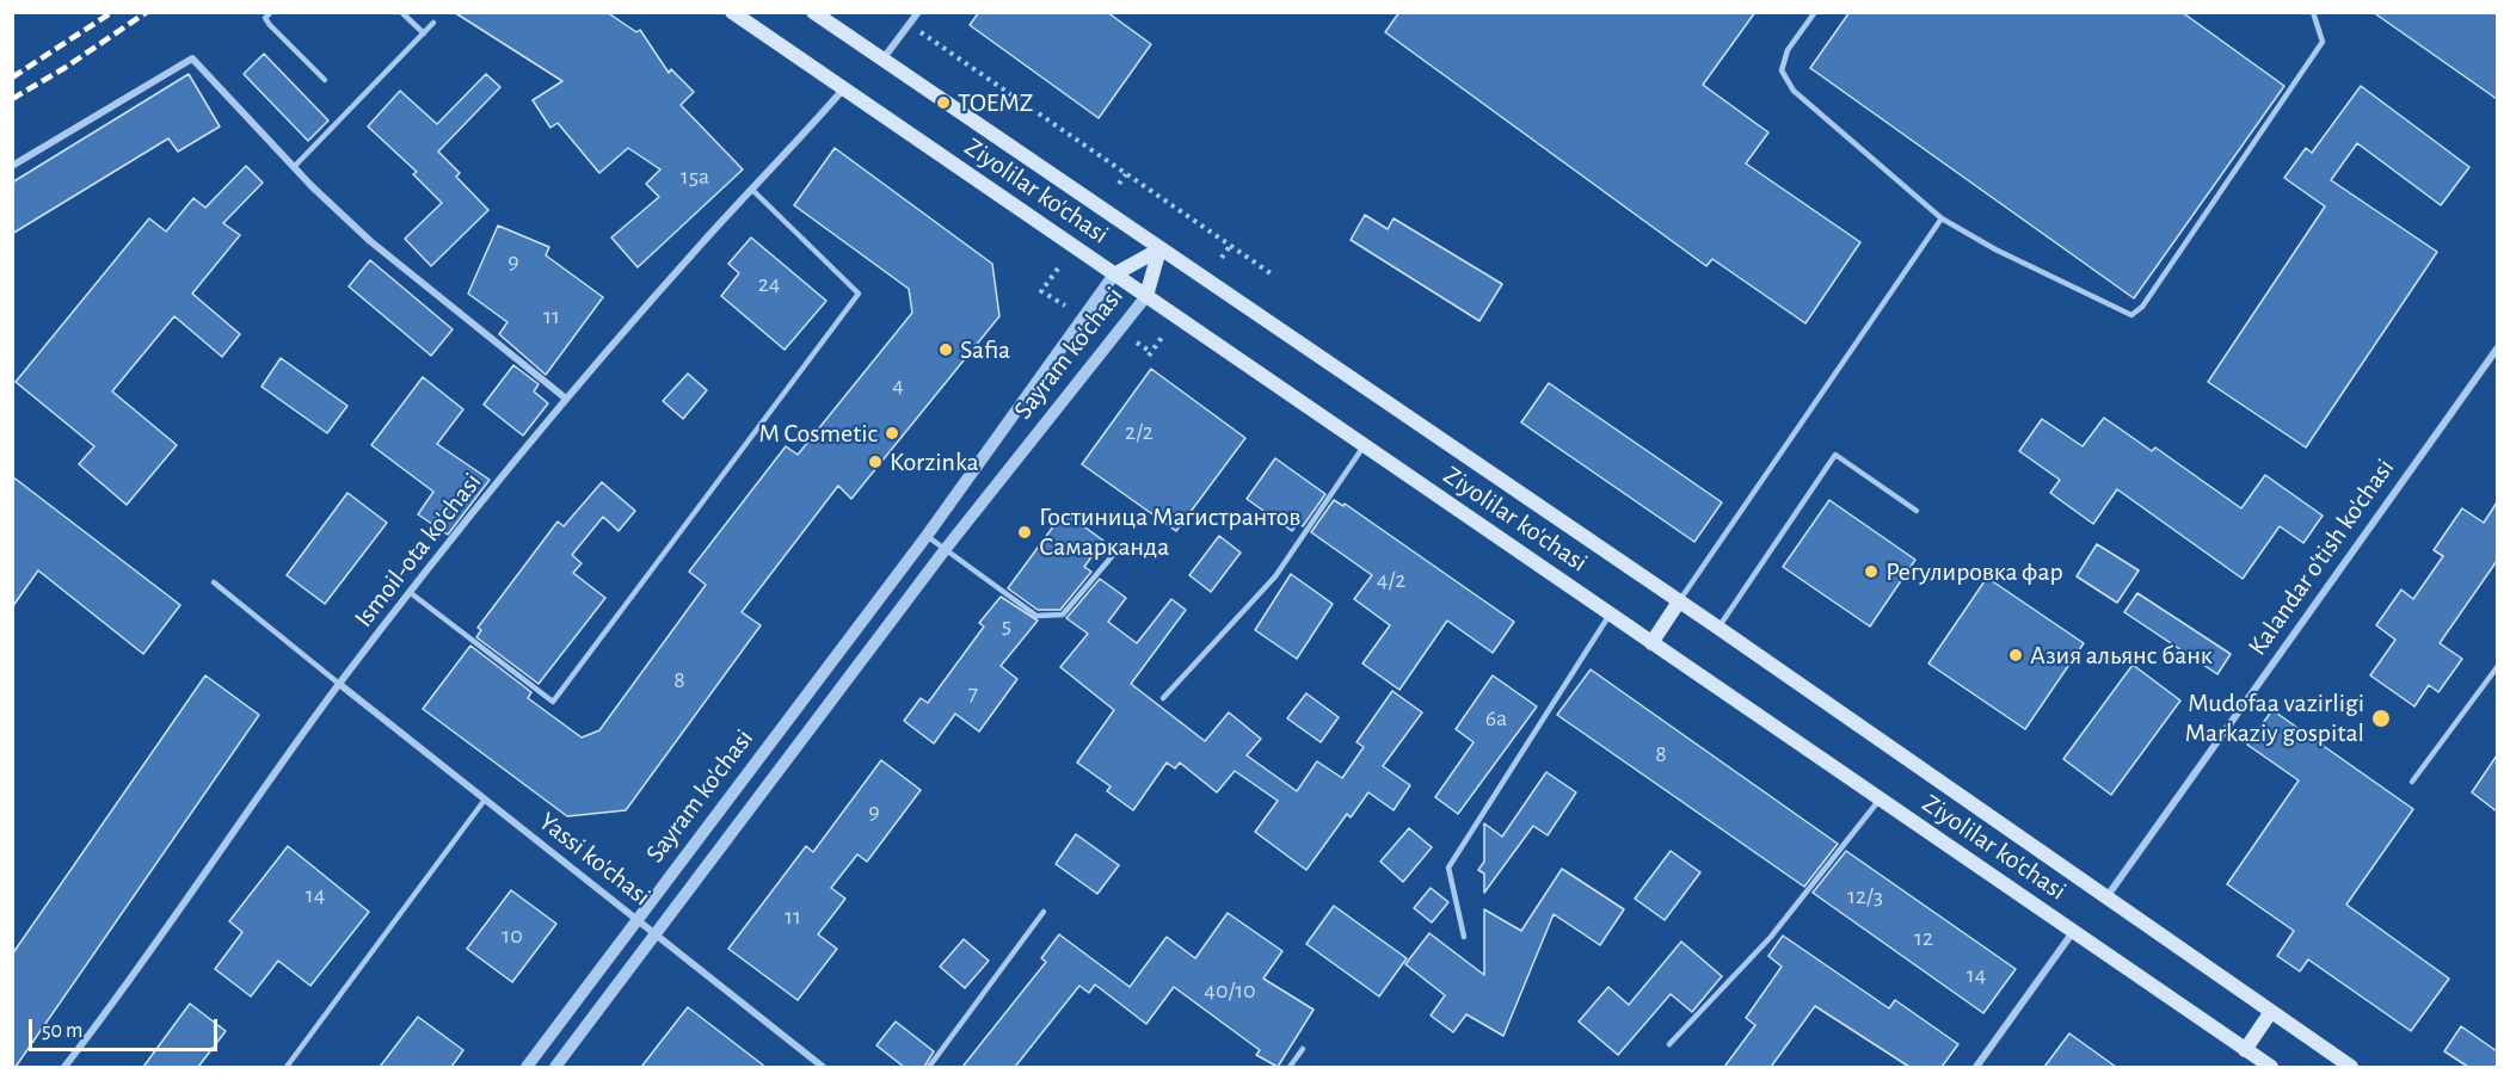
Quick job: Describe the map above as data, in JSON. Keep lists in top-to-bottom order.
{
  "streets": {
    "main road": ["Ziyolilar ko'chasi", "Sayram ko'chasi"],
    "street": ["Ismoil-ota ko'chasi", "Kalandar o'tish ko'chasi", "Yassi ko'chasi"]
  },
  "crossings": [
    ["Ziyolilar ko'chasi", "Sayram ko'chasi"],
    ["Ziyolilar ko'chasi", "Ismoil-ota ko'chasi"],
    ["Ziyolilar ko'chasi", "Kalandar o'tish ko'chasi"],
    ["Sayram ko'chasi", "Yassi ko'chasi"],
    ["Ismoil-ota ko'chasi", "Yassi ko'chasi"]
  ],
  "places": [
    "TOEMZ",
    "Safia",
    "M Cosmetic",
    "Korzinka",
    "Гостиница Магистрантов Самарканда",
    "Регулировка фар",
    "Азия альянс банк",
    "Mudofaa vazirligi Markaziy gospital"
  ],
  "house_numbers": [
    "15а",
    "9",
    "24",
    "11",
    "4",
    "2/2",
    "4/2",
    "5",
    "8",
    "7",
    "6a",
    "8",
    "9",
    "14",
    "12/3",
    "11",
    "10",
    "12",
    "14",
    "40/10"
  ],
  "scale_bar": "50 m"
}
